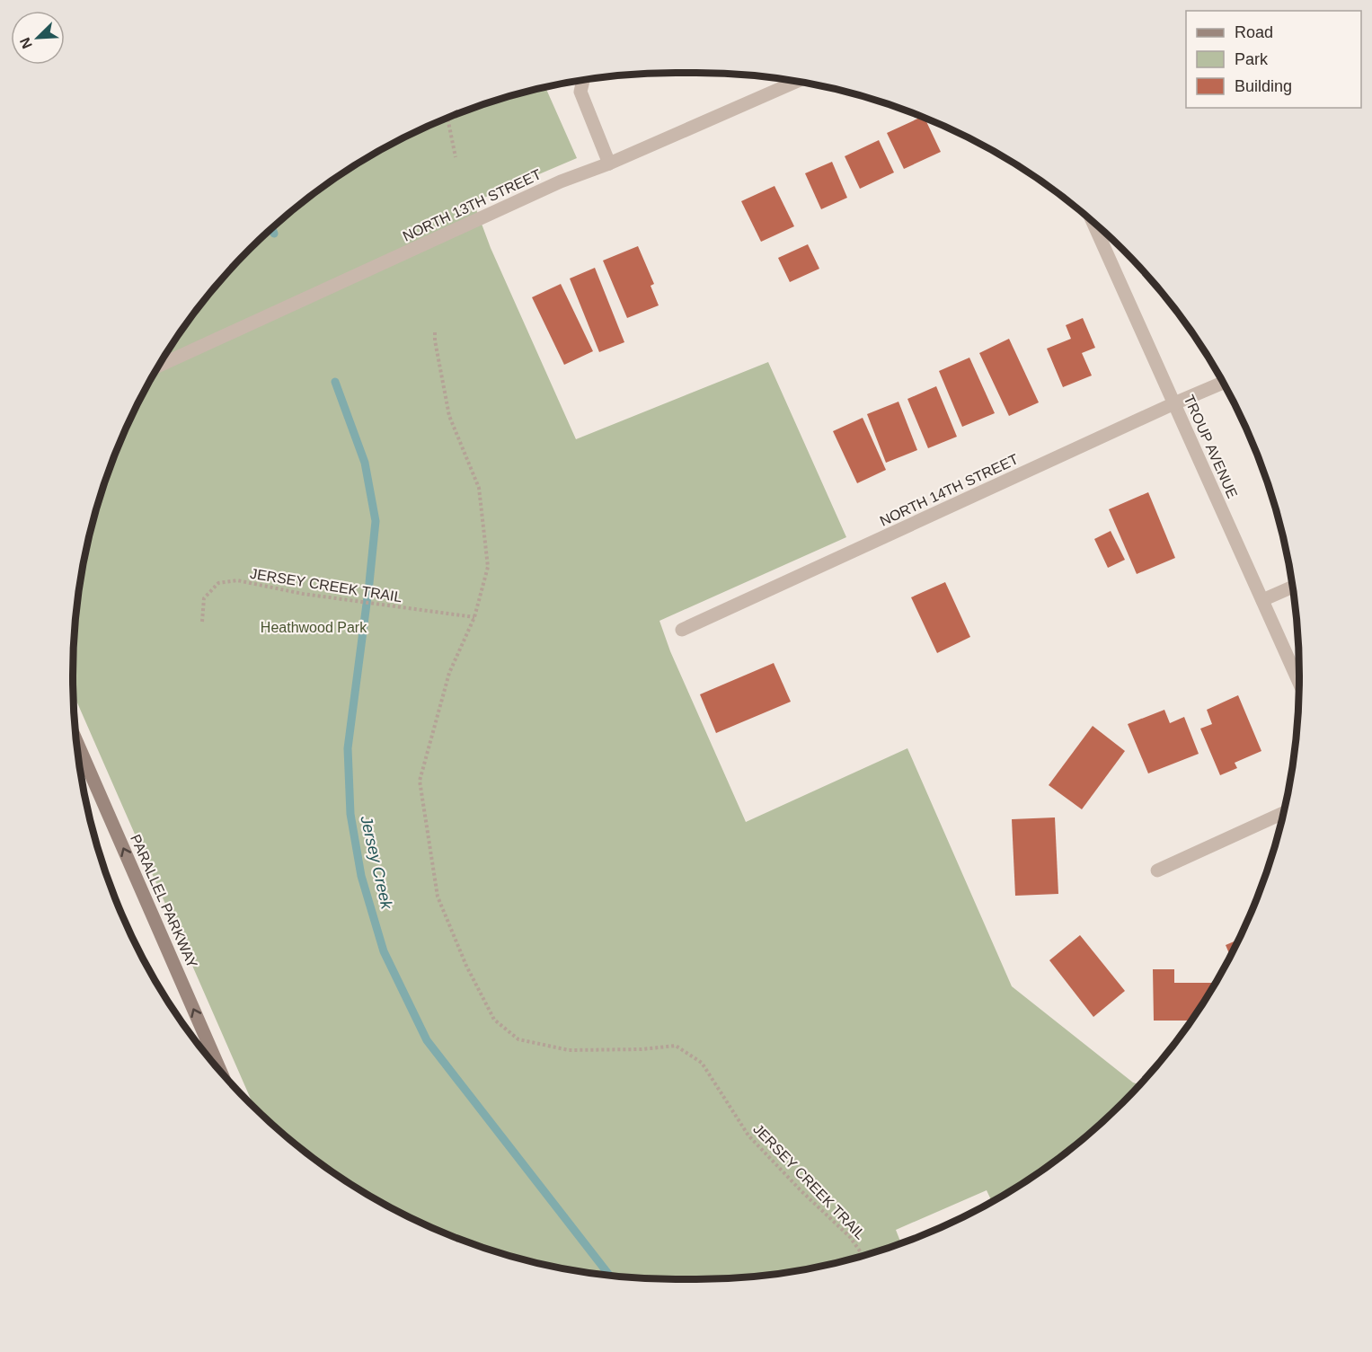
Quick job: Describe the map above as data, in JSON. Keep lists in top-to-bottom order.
{
  "streets": {
    "main road": ["PARALLEL PARKWAY"],
    "street": ["NORTH 13TH STREET", "TROUP AVENUE", "NORTH 14TH STREET"],
    "path": ["JERSEY CREEK TRAIL"]
  },
  "crossings": [
    ["TROUP AVENUE", "NORTH 14TH STREET"]
  ],
  "one_way": ["PARALLEL PARKWAY"],
  "water": ["Jersey Creek"],
  "parks": ["Heathwood Park"],
  "legend": ["Road", "Park", "Building"],
  "north": "bottom left"
}
